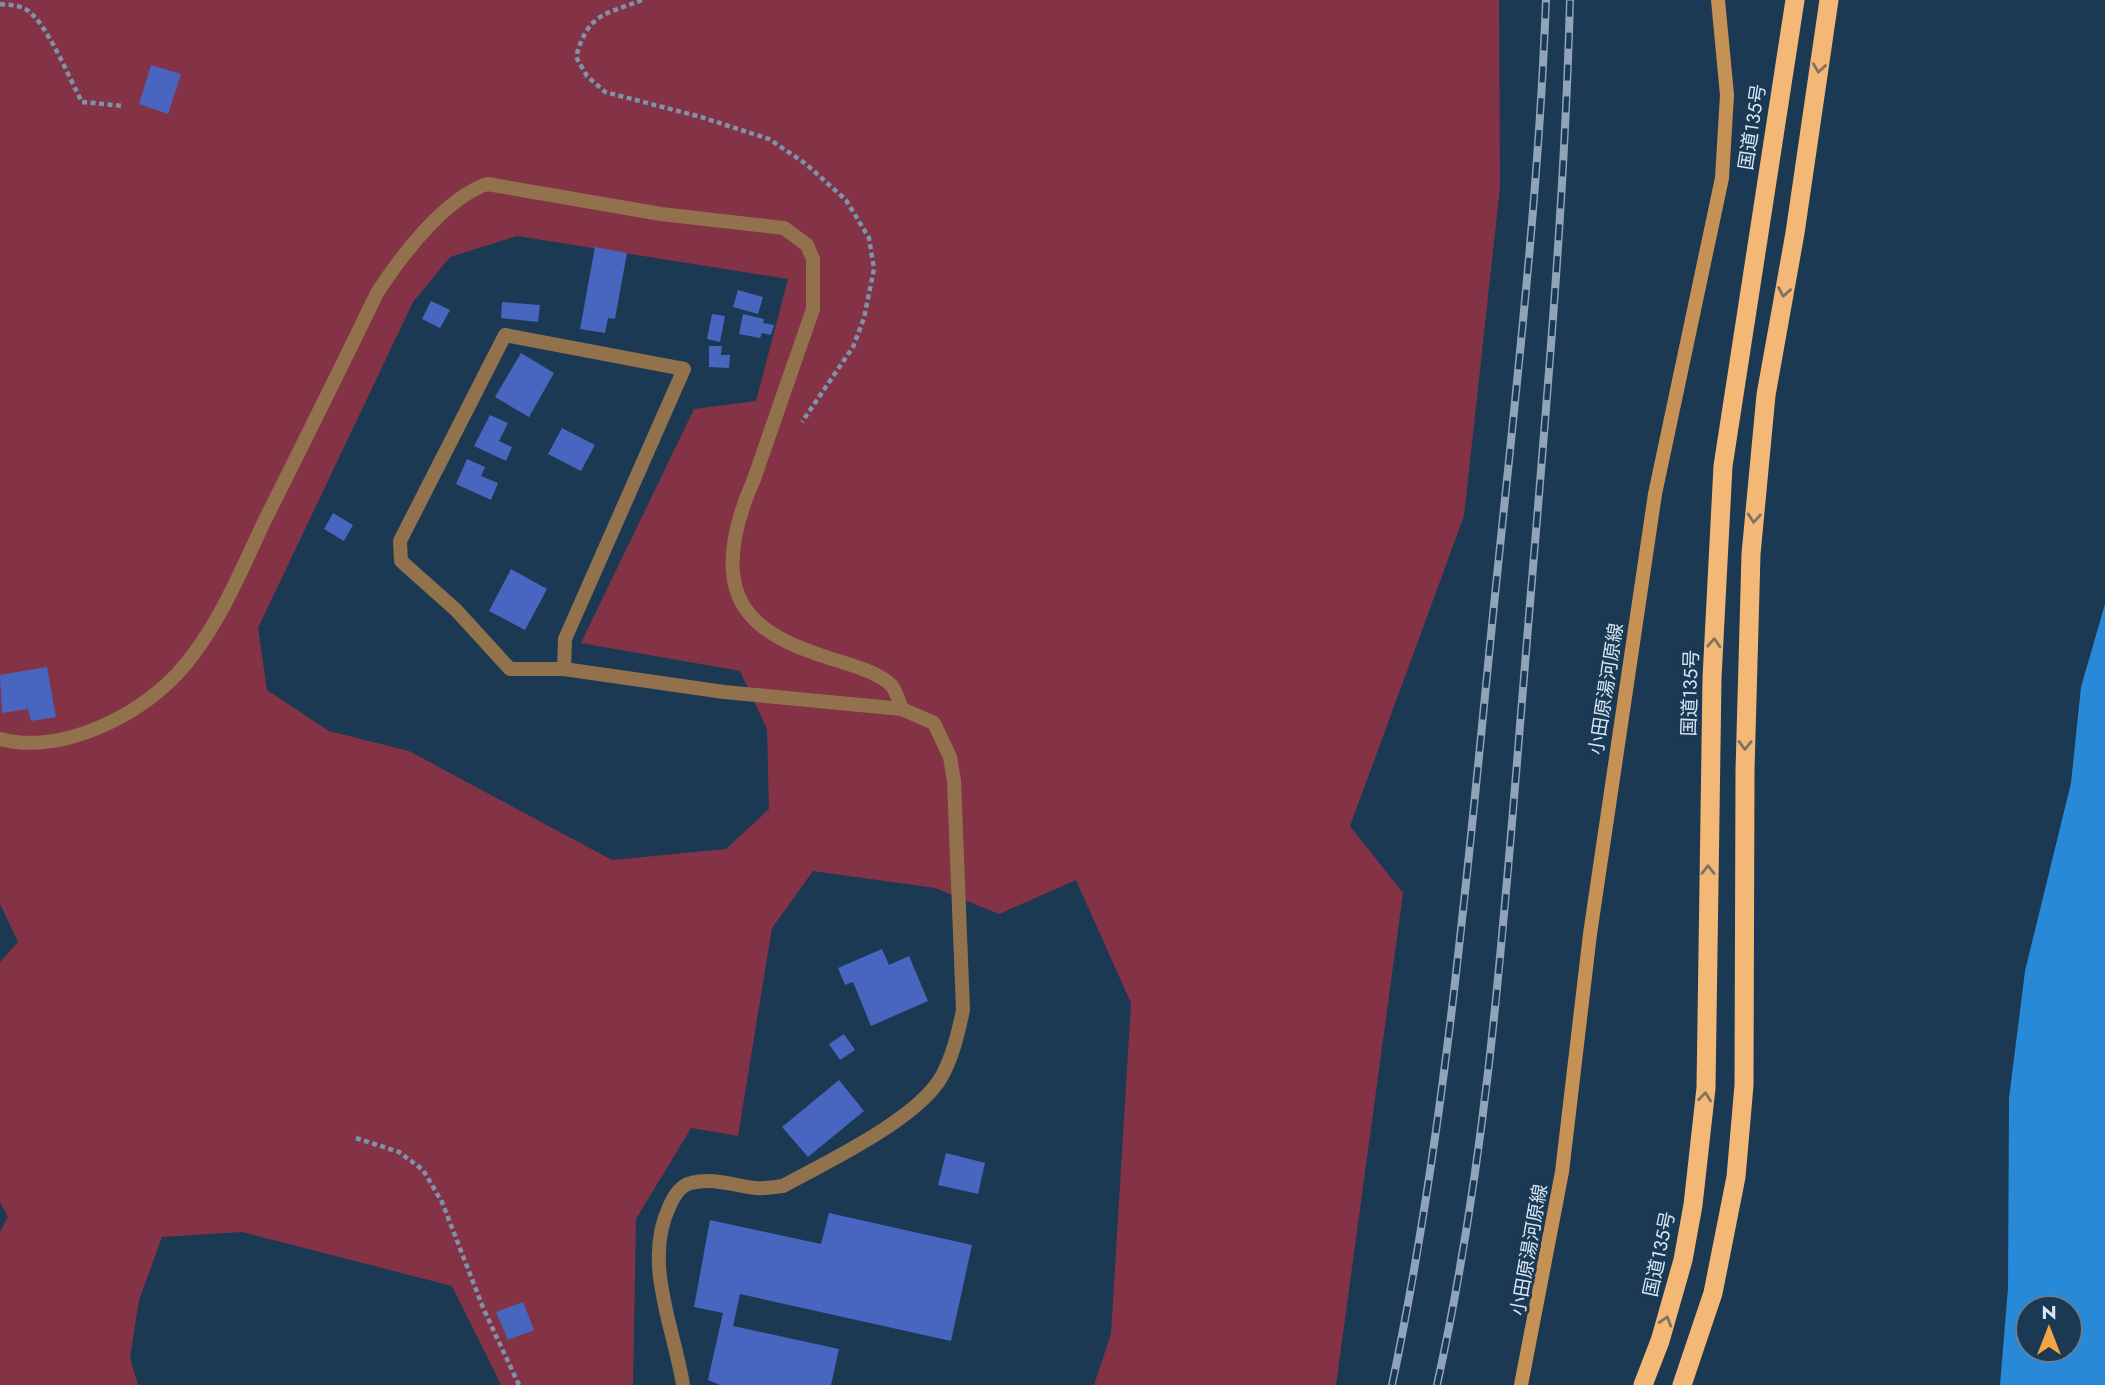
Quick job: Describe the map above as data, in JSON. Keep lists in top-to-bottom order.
{
  "streets": {
    "highway": ["国道135号"],
    "main road": ["小田原湯河原線"]
  },
  "north": "top"
}
